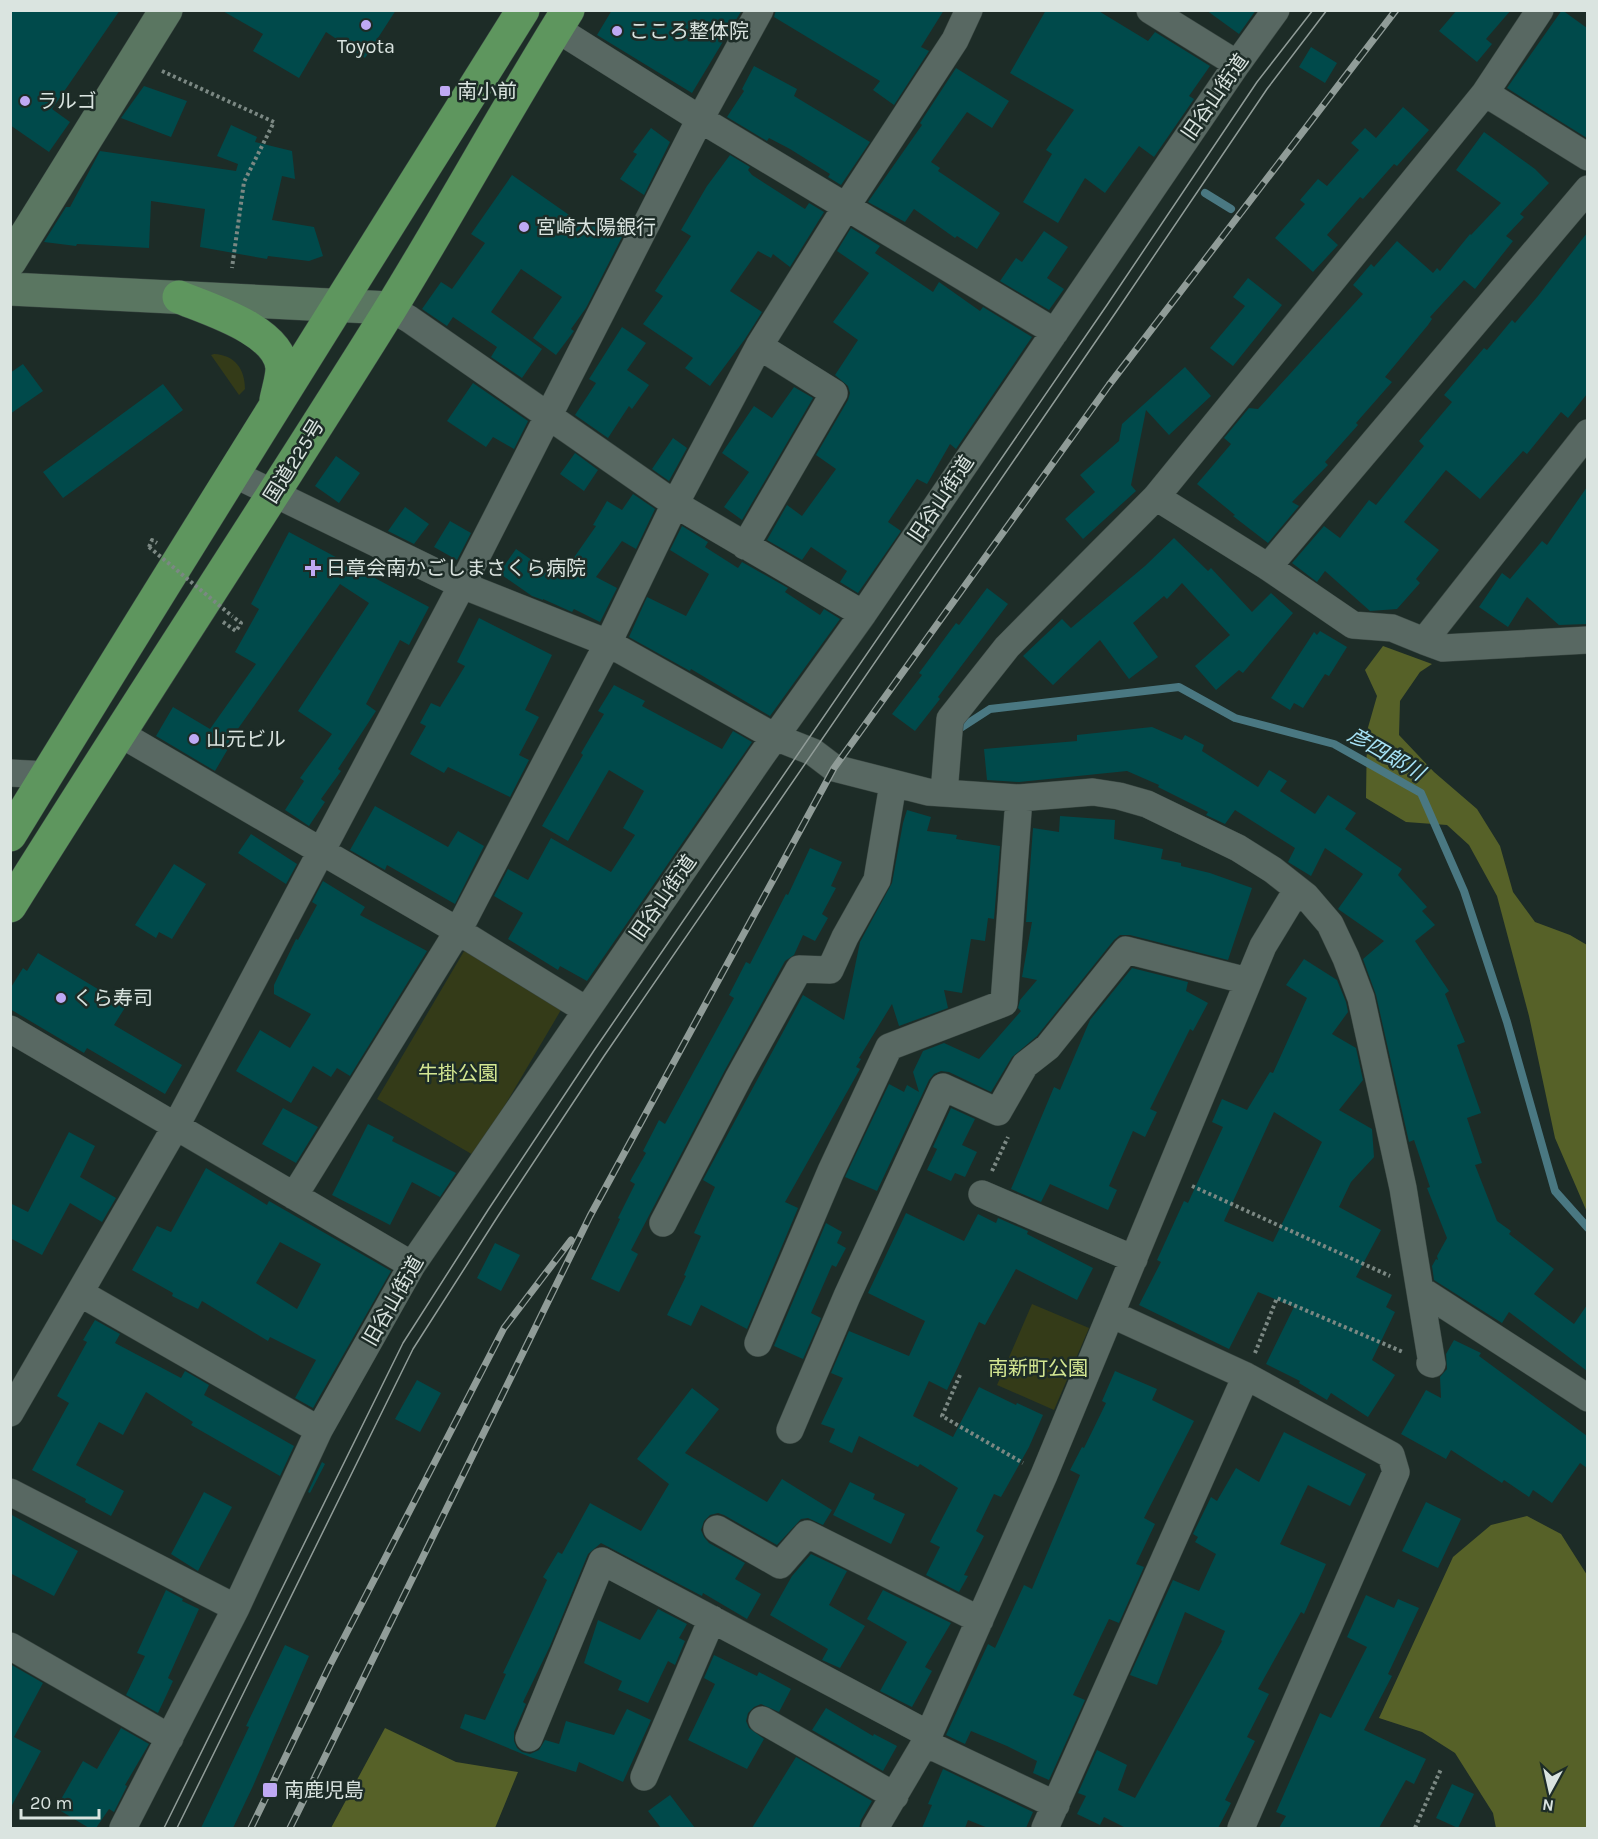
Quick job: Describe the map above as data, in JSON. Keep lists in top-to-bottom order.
{
  "streets": {
    "highway": ["国道225号"],
    "street": ["旧谷山街道"]
  },
  "water": ["彦四郎川"],
  "parks": ["牛掛公園", "南新町公園"],
  "places": {
    "other": [
      "Toyota",
      "こころ整体院",
      "ラルゴ",
      "宮崎太陽銀行",
      "山元ビル",
      "くら寿司"
    ],
    "transit": ["南小前", "南鹿児島"],
    "health": ["日章会南かごしまさくら病院"]
  },
  "scale_bar": "20 m",
  "north": "bottom"
}
